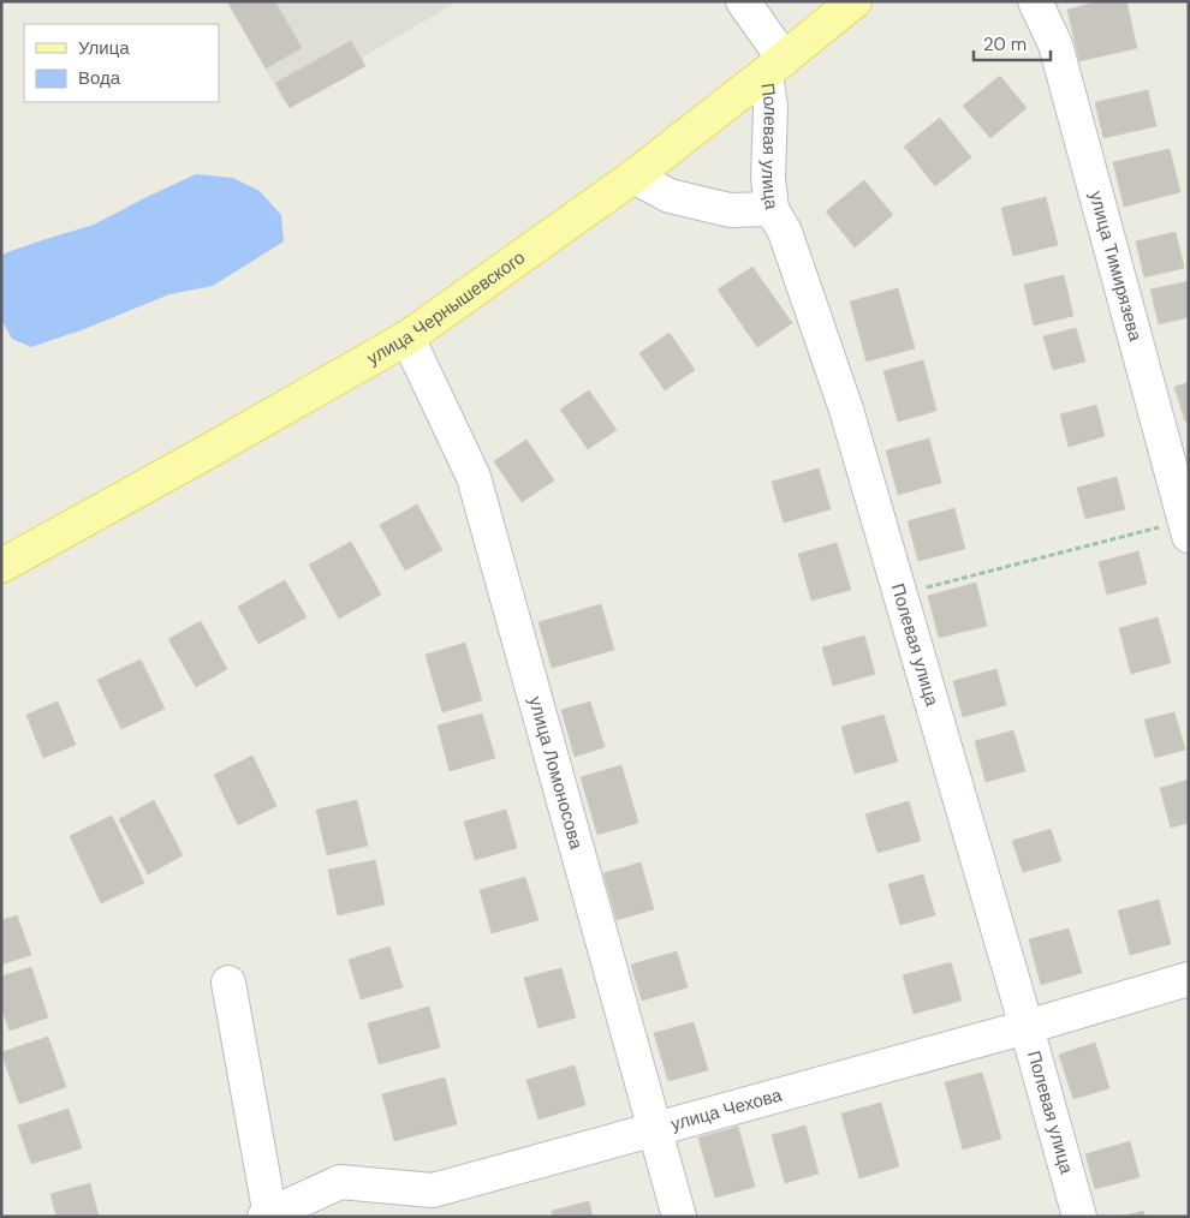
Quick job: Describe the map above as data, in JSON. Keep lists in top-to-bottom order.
{
  "streets": {
    "main road": ["улица Чернышевского"],
    "street": [
      "Полевая улица",
      "улица Тимирязева",
      "улица Ломоносова",
      "улица Чехова"
    ]
  },
  "crossings": [
    ["Полевая улица", "улица Чернышевского"],
    ["Полевая улица", "улица Чехова"],
    ["улица Чернышевского", "улица Ломоносова"],
    ["улица Ломоносова", "улица Чехова"]
  ],
  "legend": ["Улица", "Вода"],
  "scale_bar": "20 m"
}
